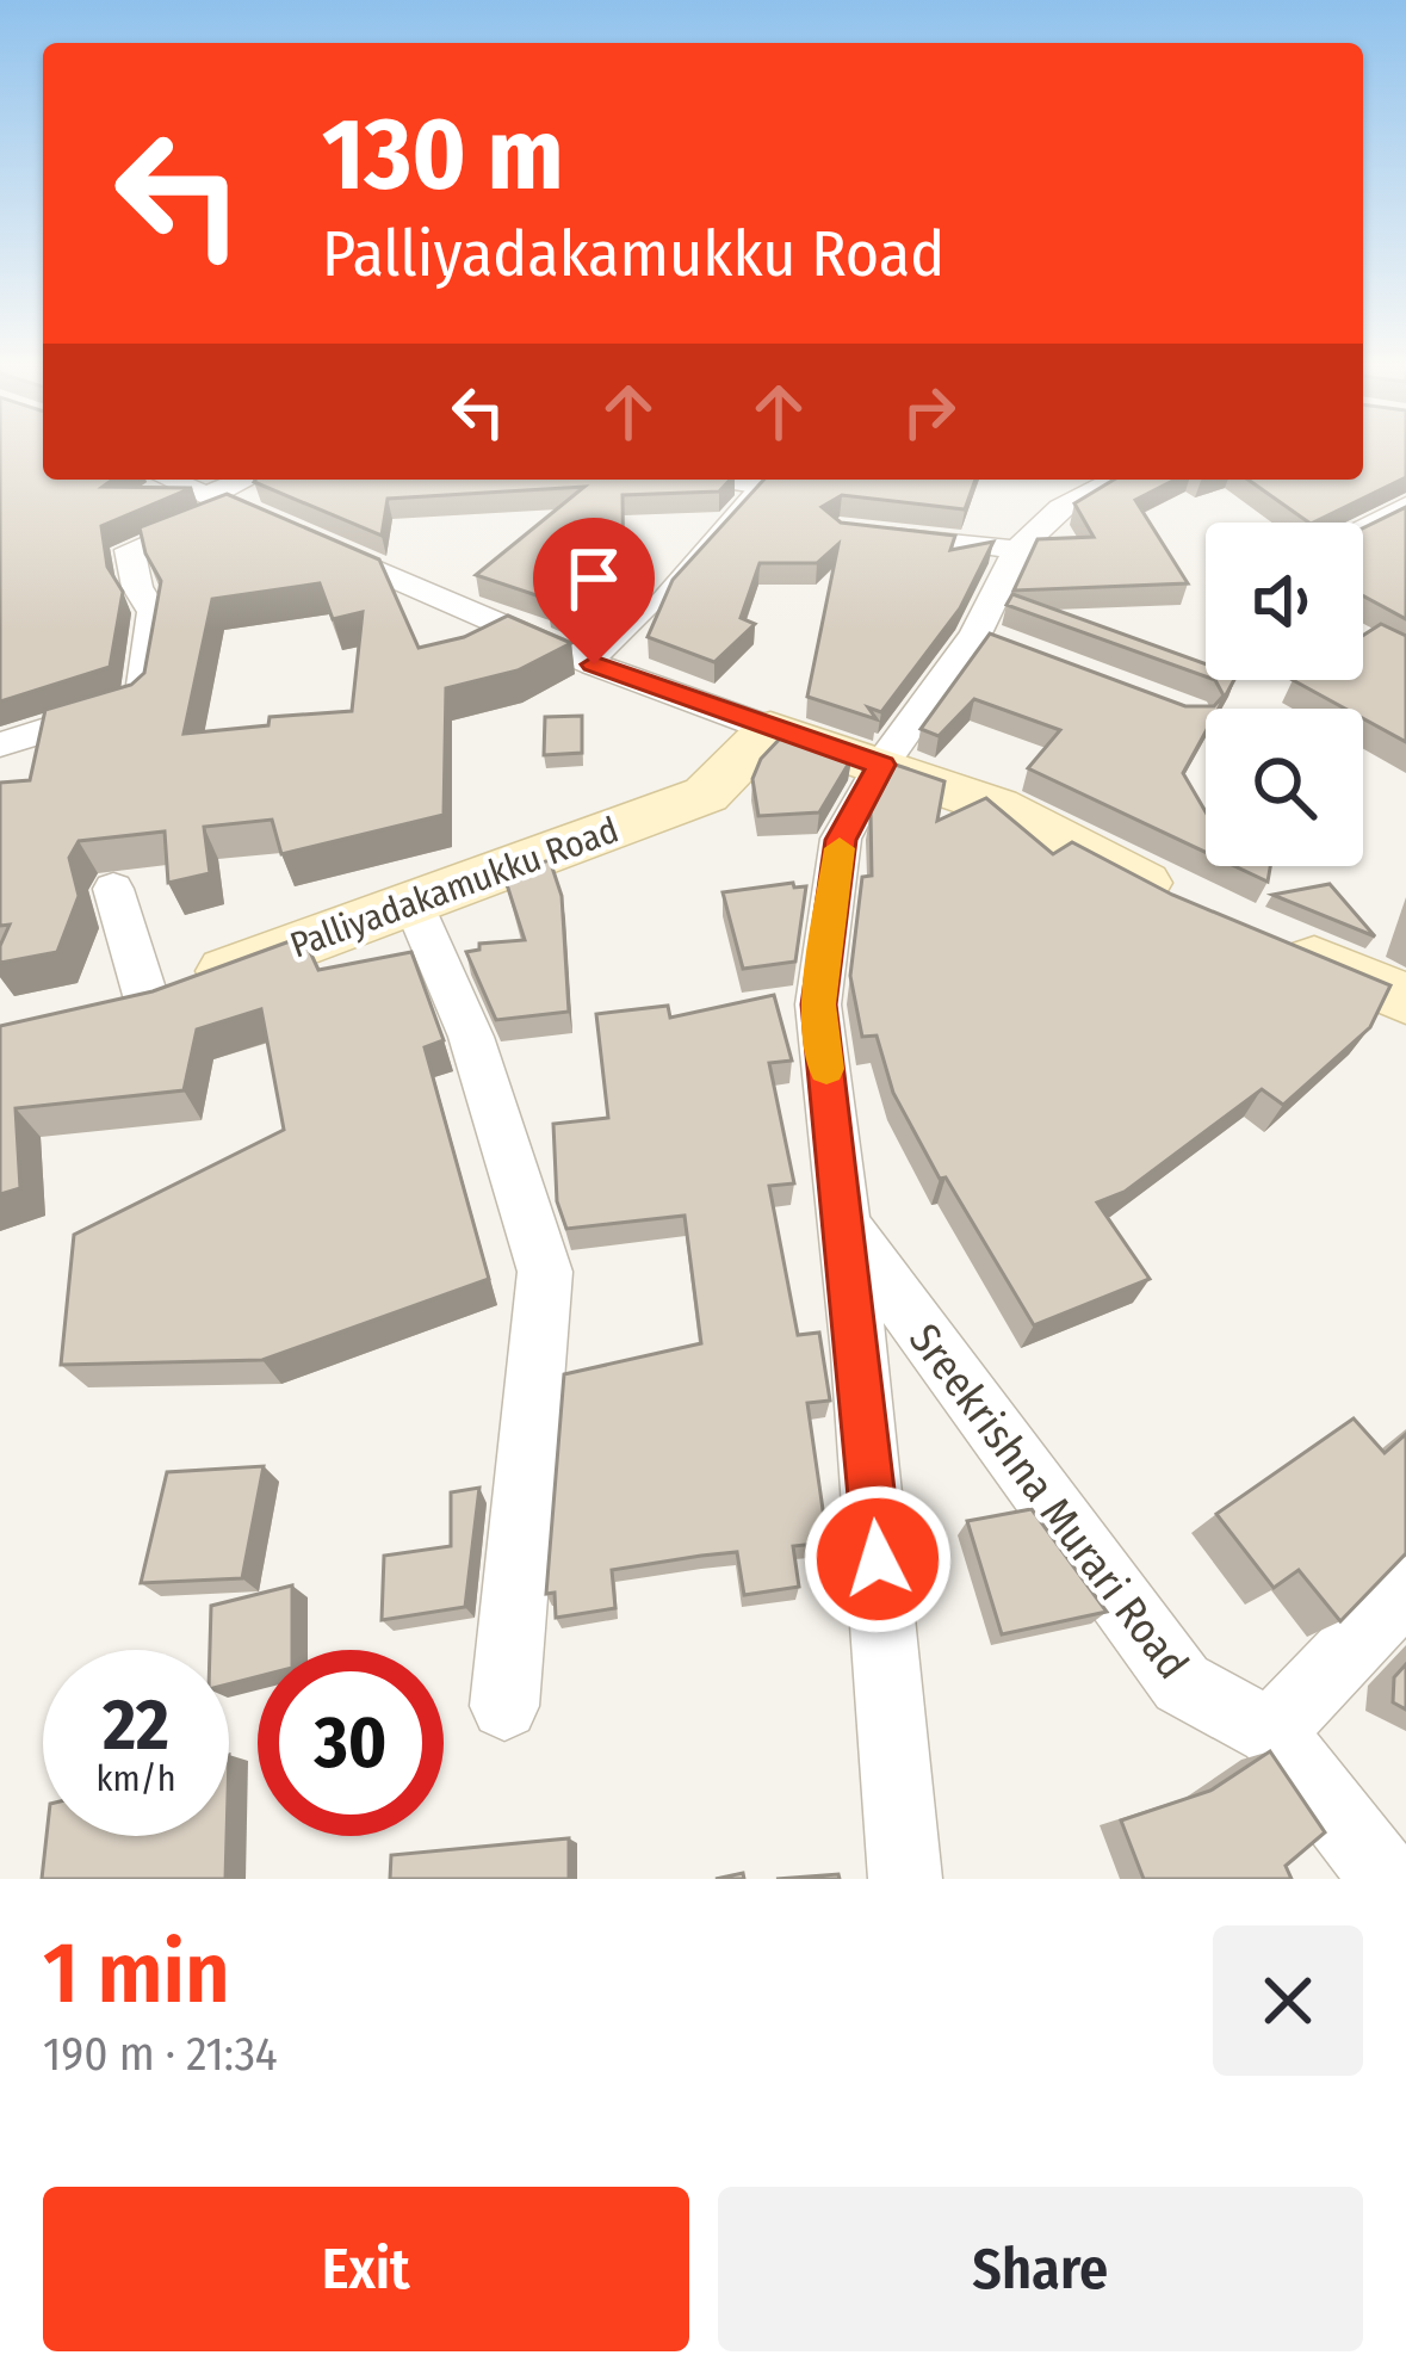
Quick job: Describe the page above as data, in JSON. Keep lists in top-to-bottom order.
{
  "streets": {
    "street": ["Palliyadakamukku Road", "Sreekrishna Murari Road"]
  },
  "page": {
    "turn": ["130 m", "Palliyadakamukku Road"],
    "speed": "22 km/h",
    "limit": "30",
    "heading": ["1 min", "190 m · 21:34"],
    "buttons": ["Exit", "Share"]
  }
}
